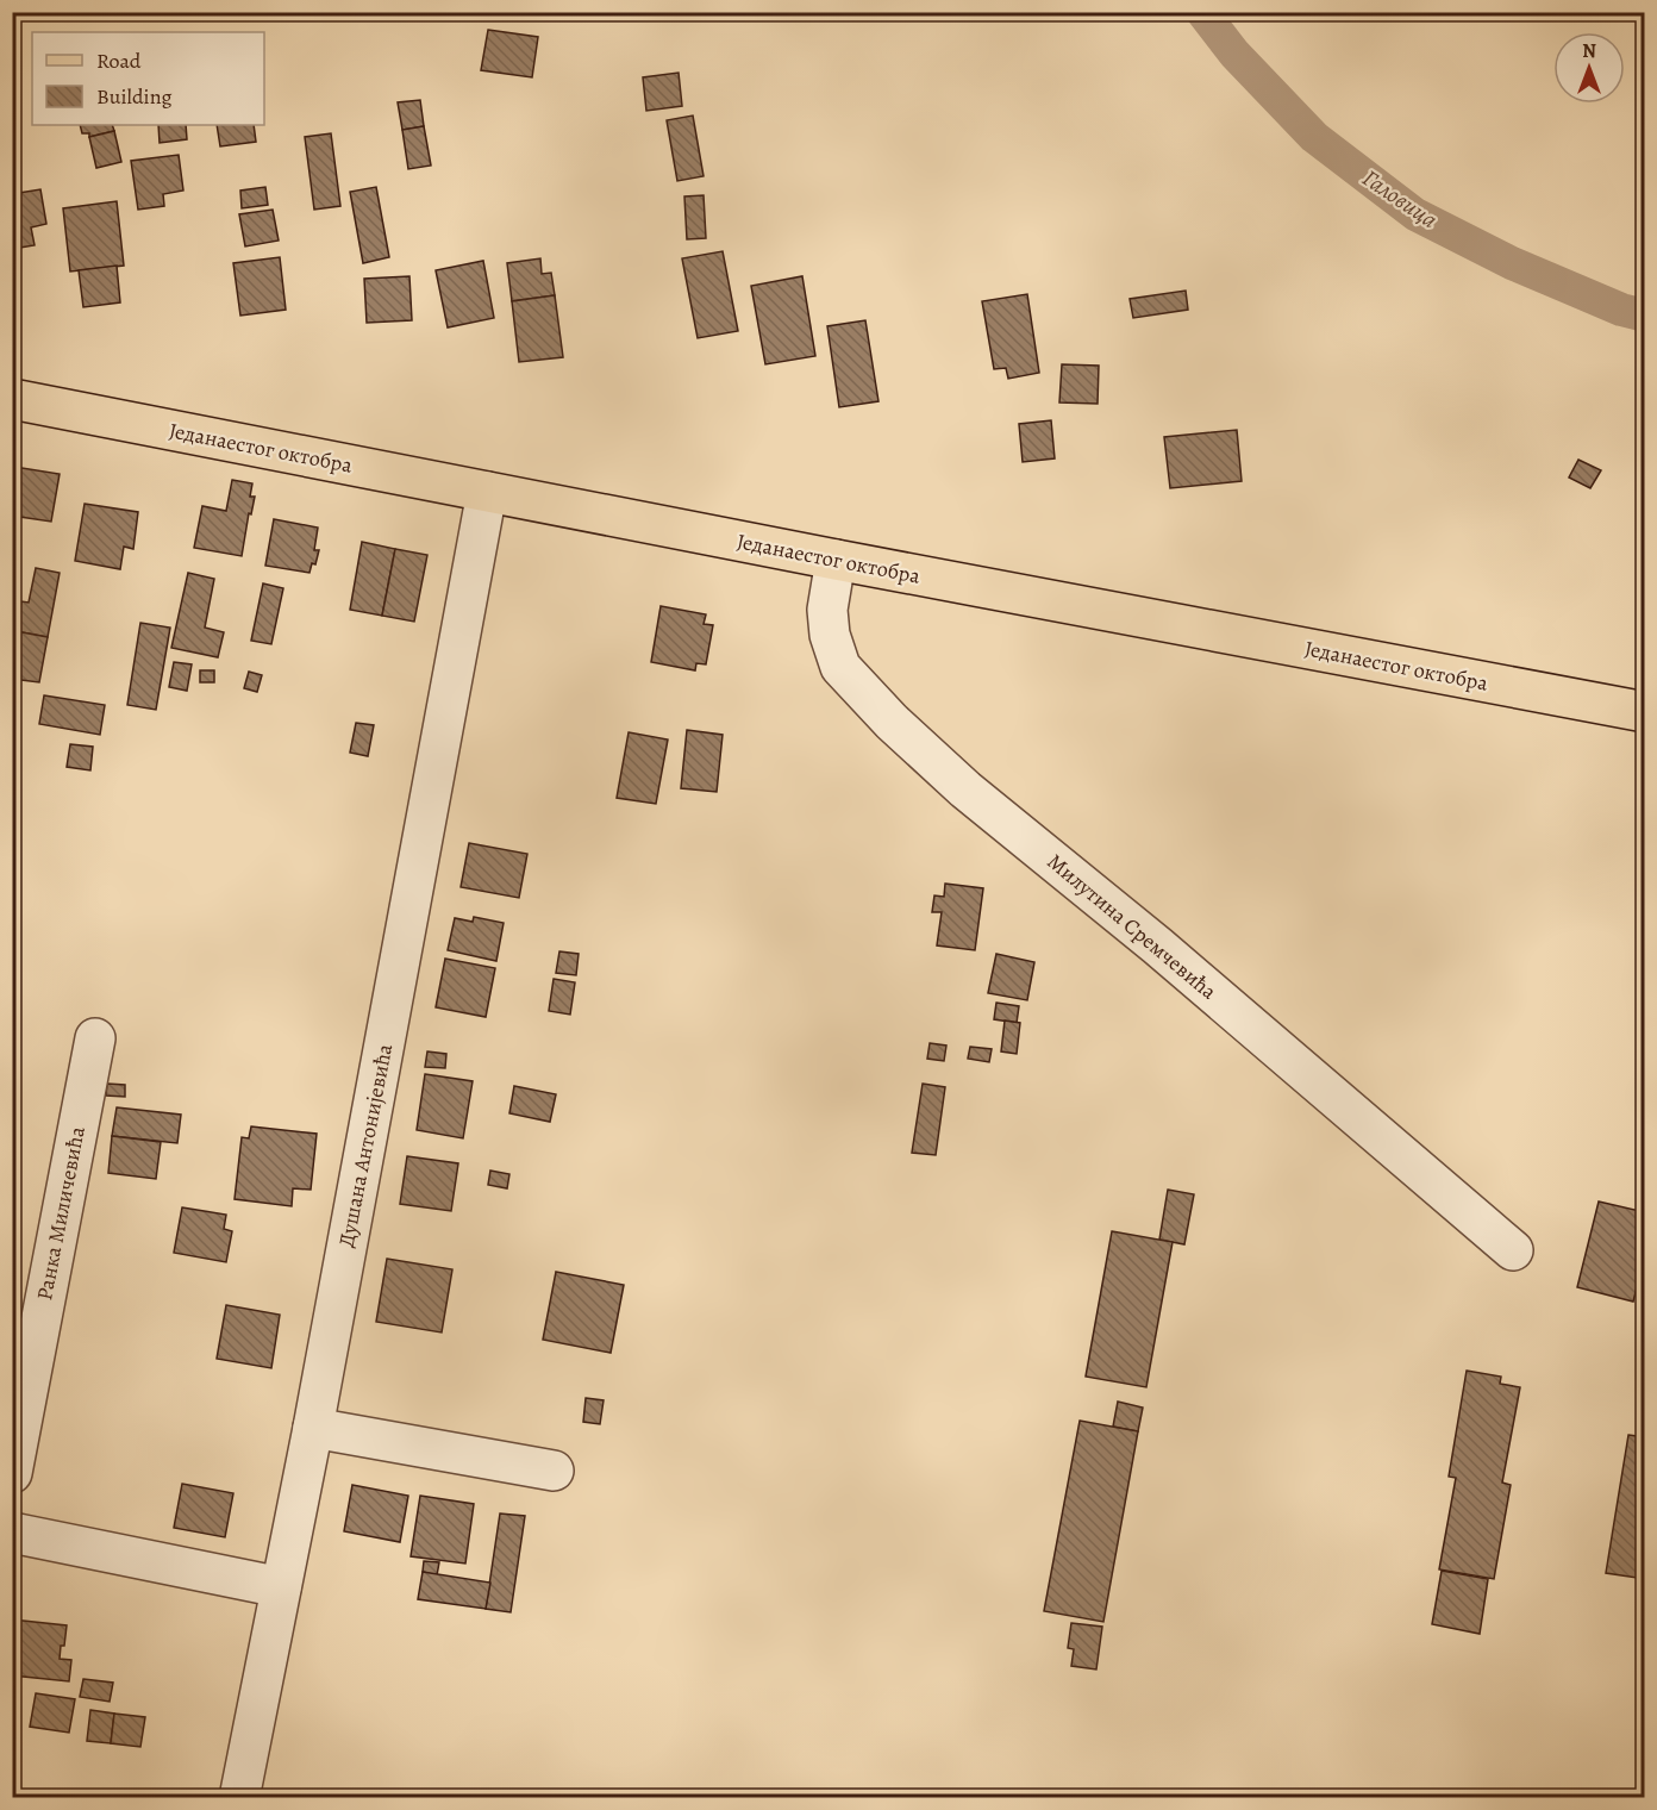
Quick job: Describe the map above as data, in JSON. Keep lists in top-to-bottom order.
{
  "streets": {
    "main road": ["Једанаестог октобра"],
    "street": ["Милутина Сремчевића", "Душана Антонијевића", "Ранка Миличевића"]
  },
  "crossings": [
    ["Једанаестог октобра", "Милутина Сремчевића"],
    ["Једанаестог октобра", "Душана Антонијевића"]
  ],
  "water": ["Галовица"],
  "legend": ["Road", "Building"],
  "north": "top"
}
